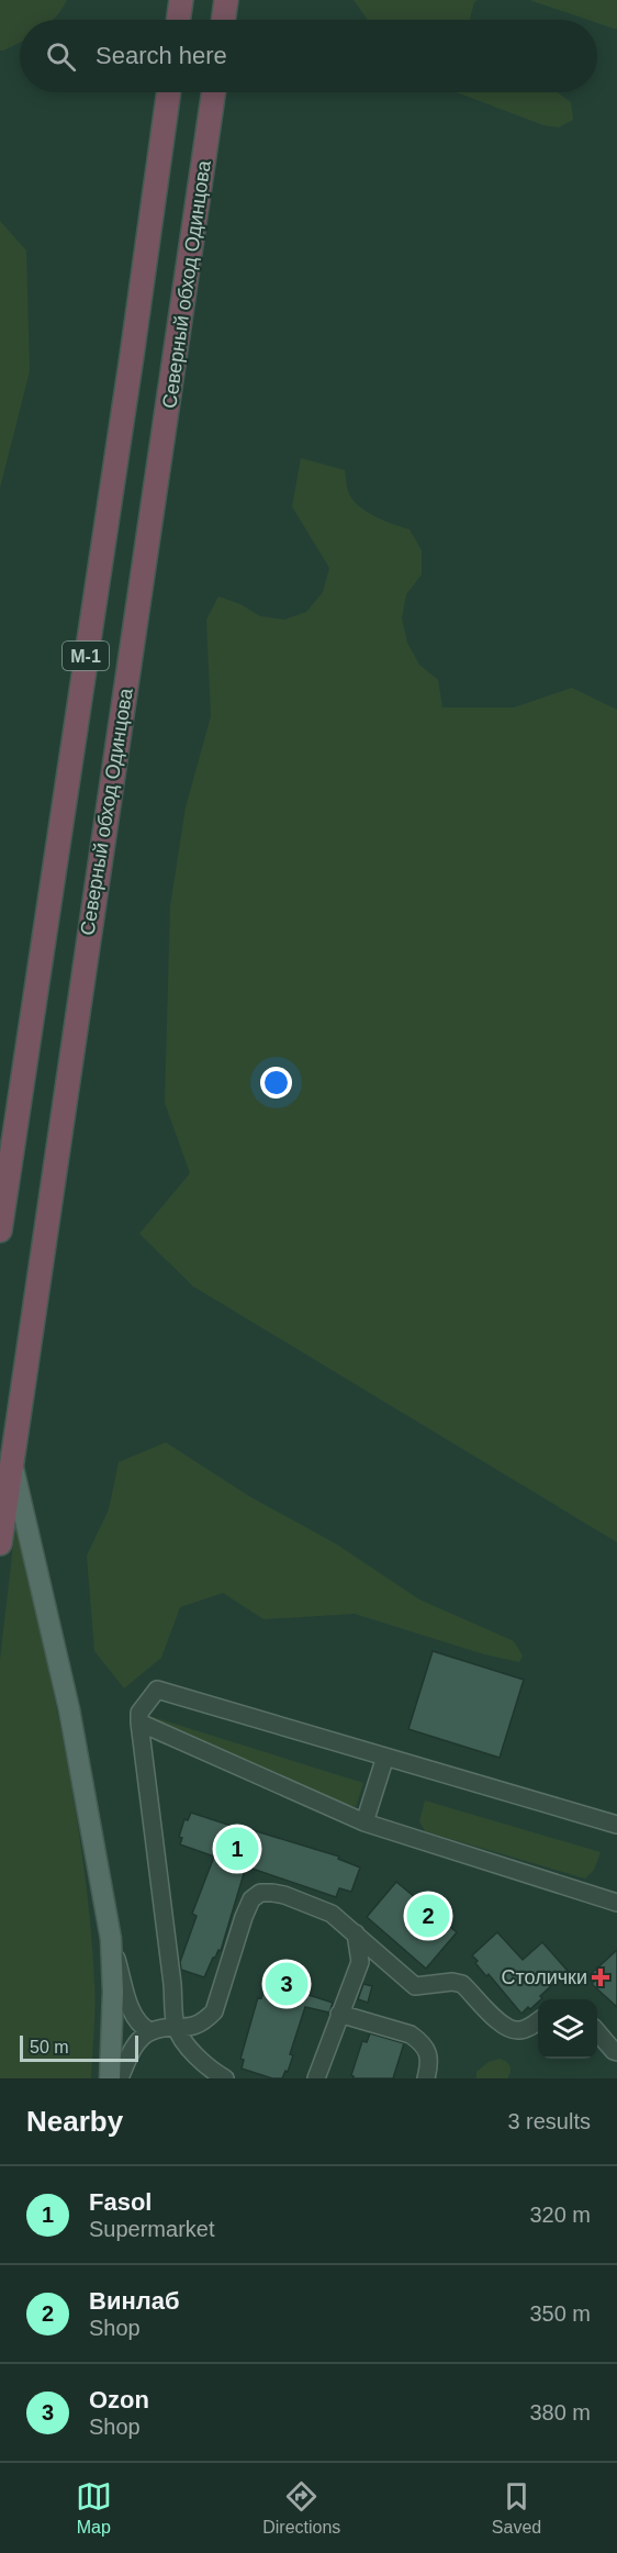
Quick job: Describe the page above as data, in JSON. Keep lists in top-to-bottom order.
{
  "streets": {
    "highway": ["Северный обход Одинцова", "М-1"]
  },
  "crossings": [
    ["Северный обход Одинцова", "М-1"]
  ],
  "places": {
    "health": ["Столички"]
  },
  "scale_bar": "50 m",
  "page": {
    "search": "Search here",
    "pins": ["1", "2", "3"],
    "scale": "50 m",
    "heading": ["Nearby", "3 results"],
    "list": [
      {
        "mark": "1",
        "name": "Fasol",
        "note": "Supermarket",
        "value": "320 m"
      },
      {
        "mark": "2",
        "name": "Винлаб",
        "note": "Shop",
        "value": "350 m"
      },
      {
        "mark": "3",
        "name": "Ozon",
        "note": "Shop",
        "value": "380 m"
      }
    ],
    "nav": ["Map", "Directions", "Saved"]
  }
}
